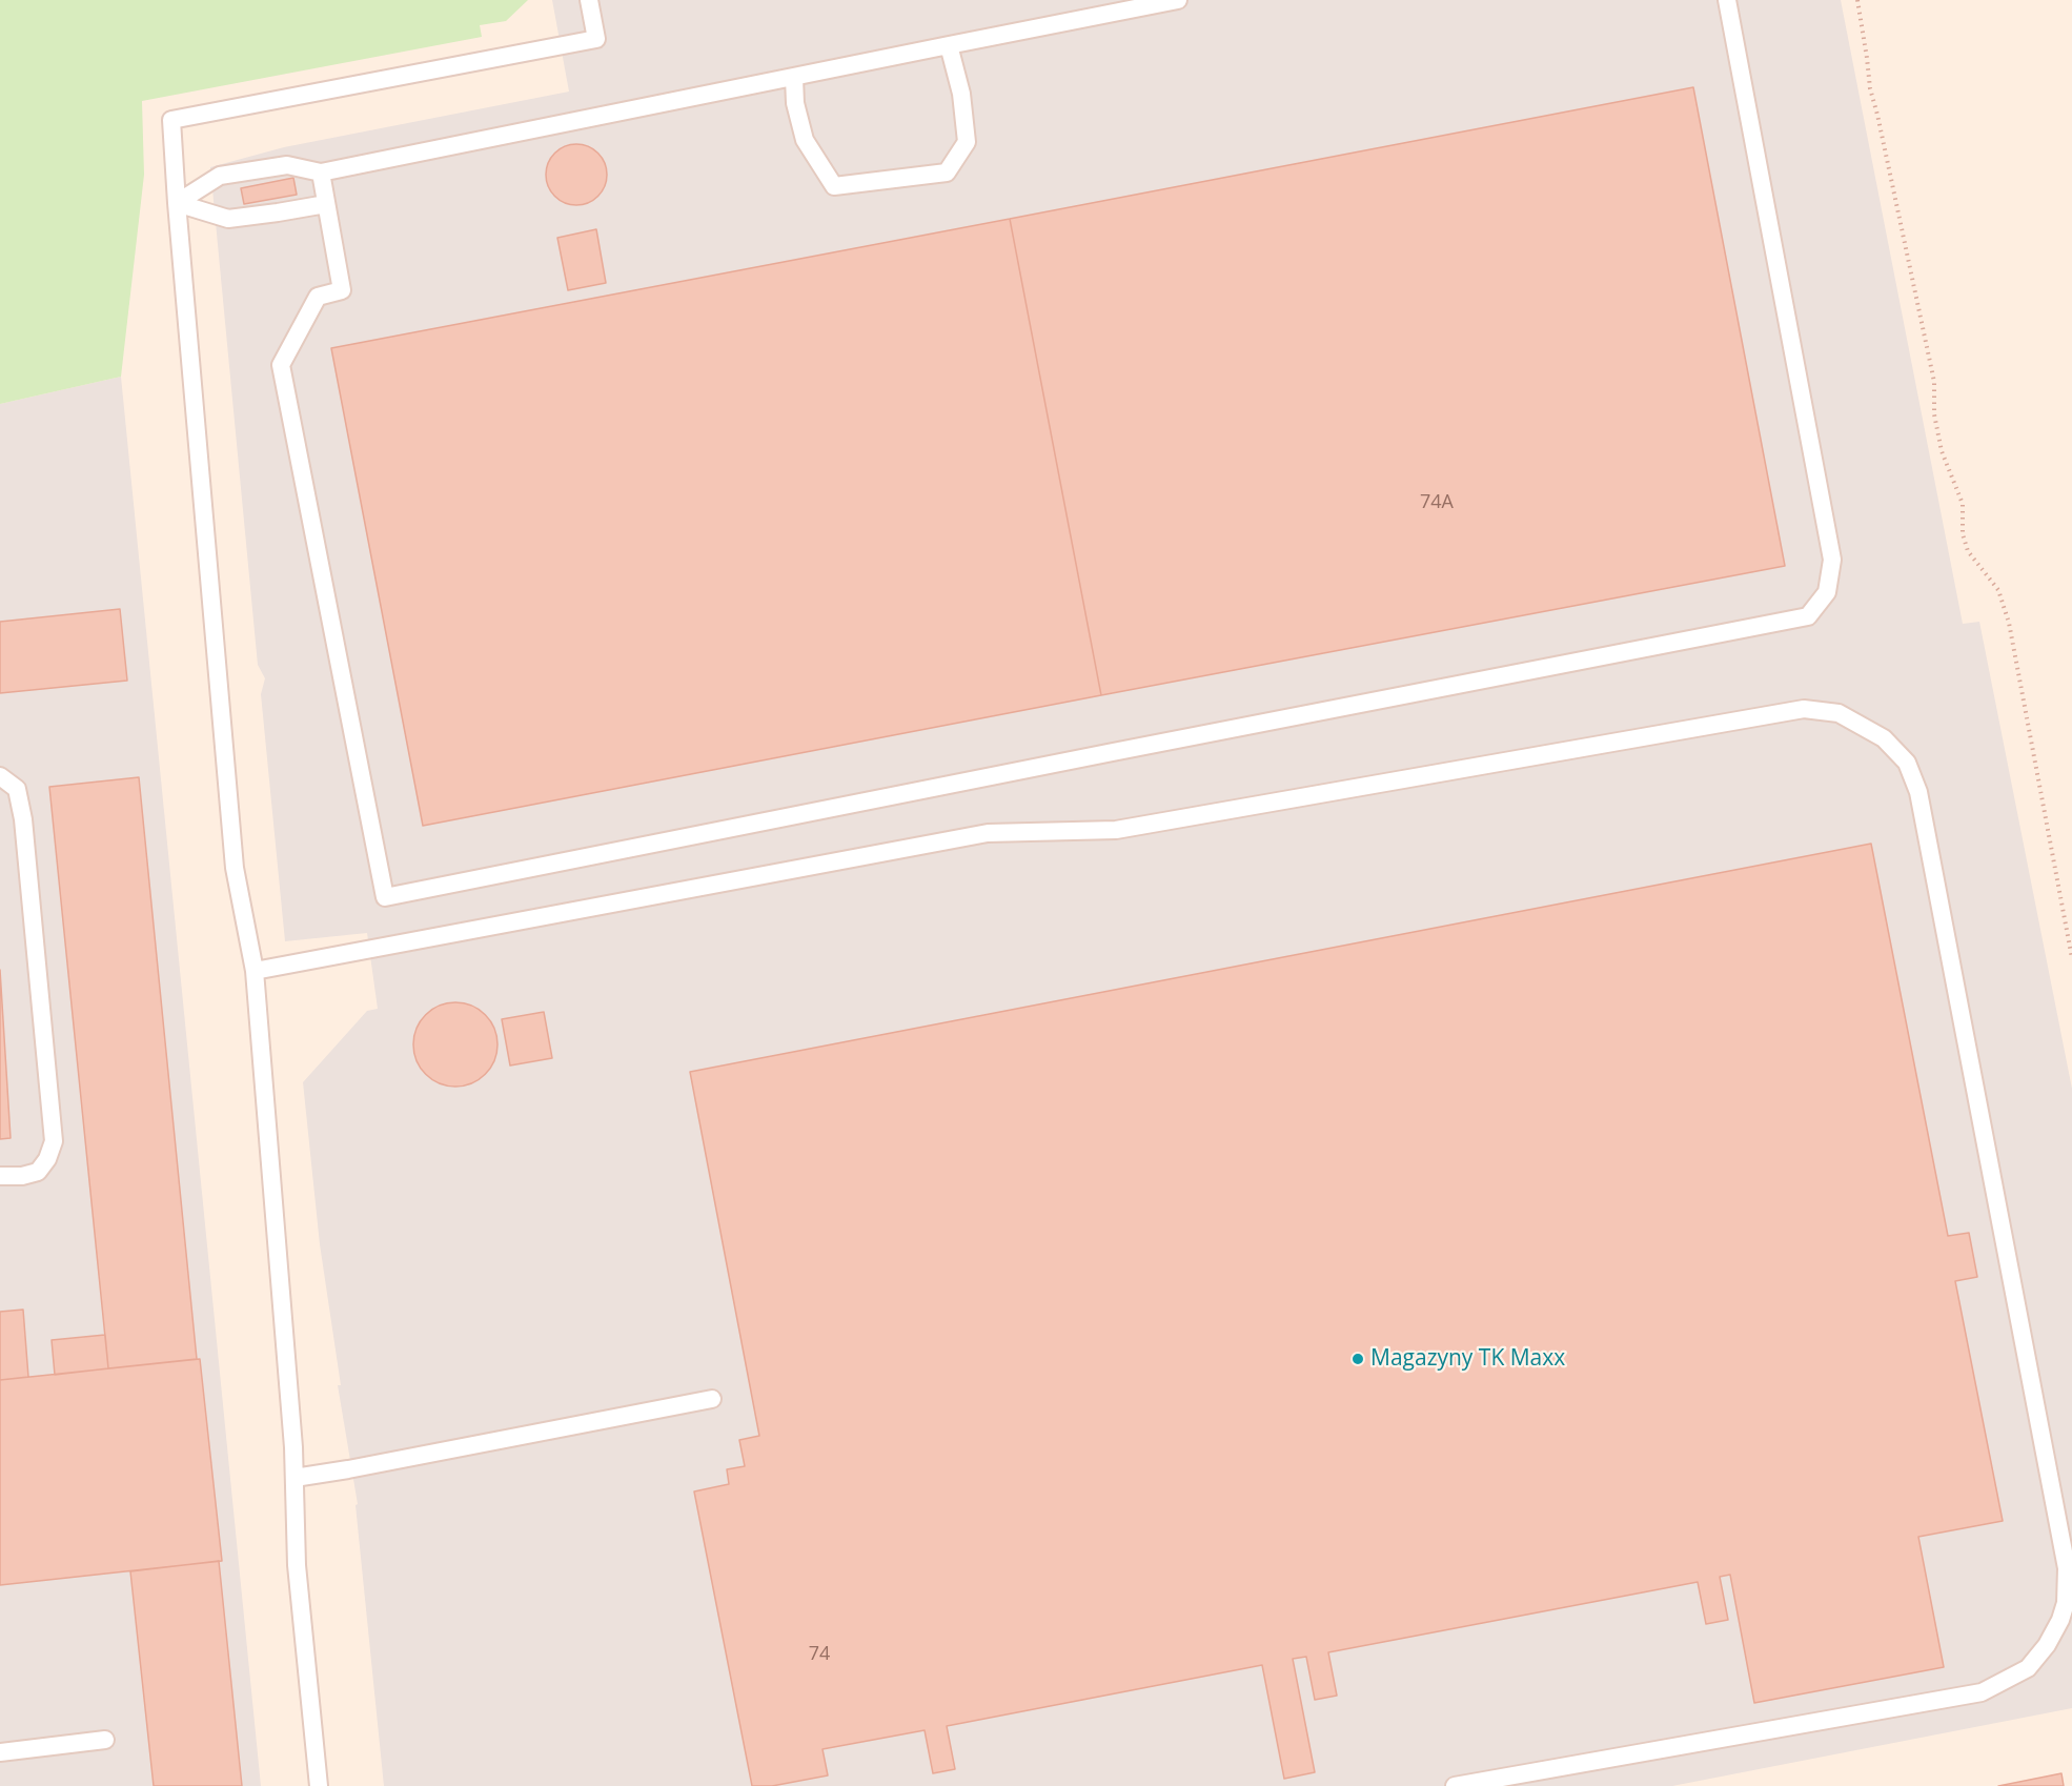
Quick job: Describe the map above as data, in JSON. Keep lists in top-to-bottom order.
{
  "places": ["Magazyny TK Maxx"],
  "house_numbers": ["74A", "74"]
}
